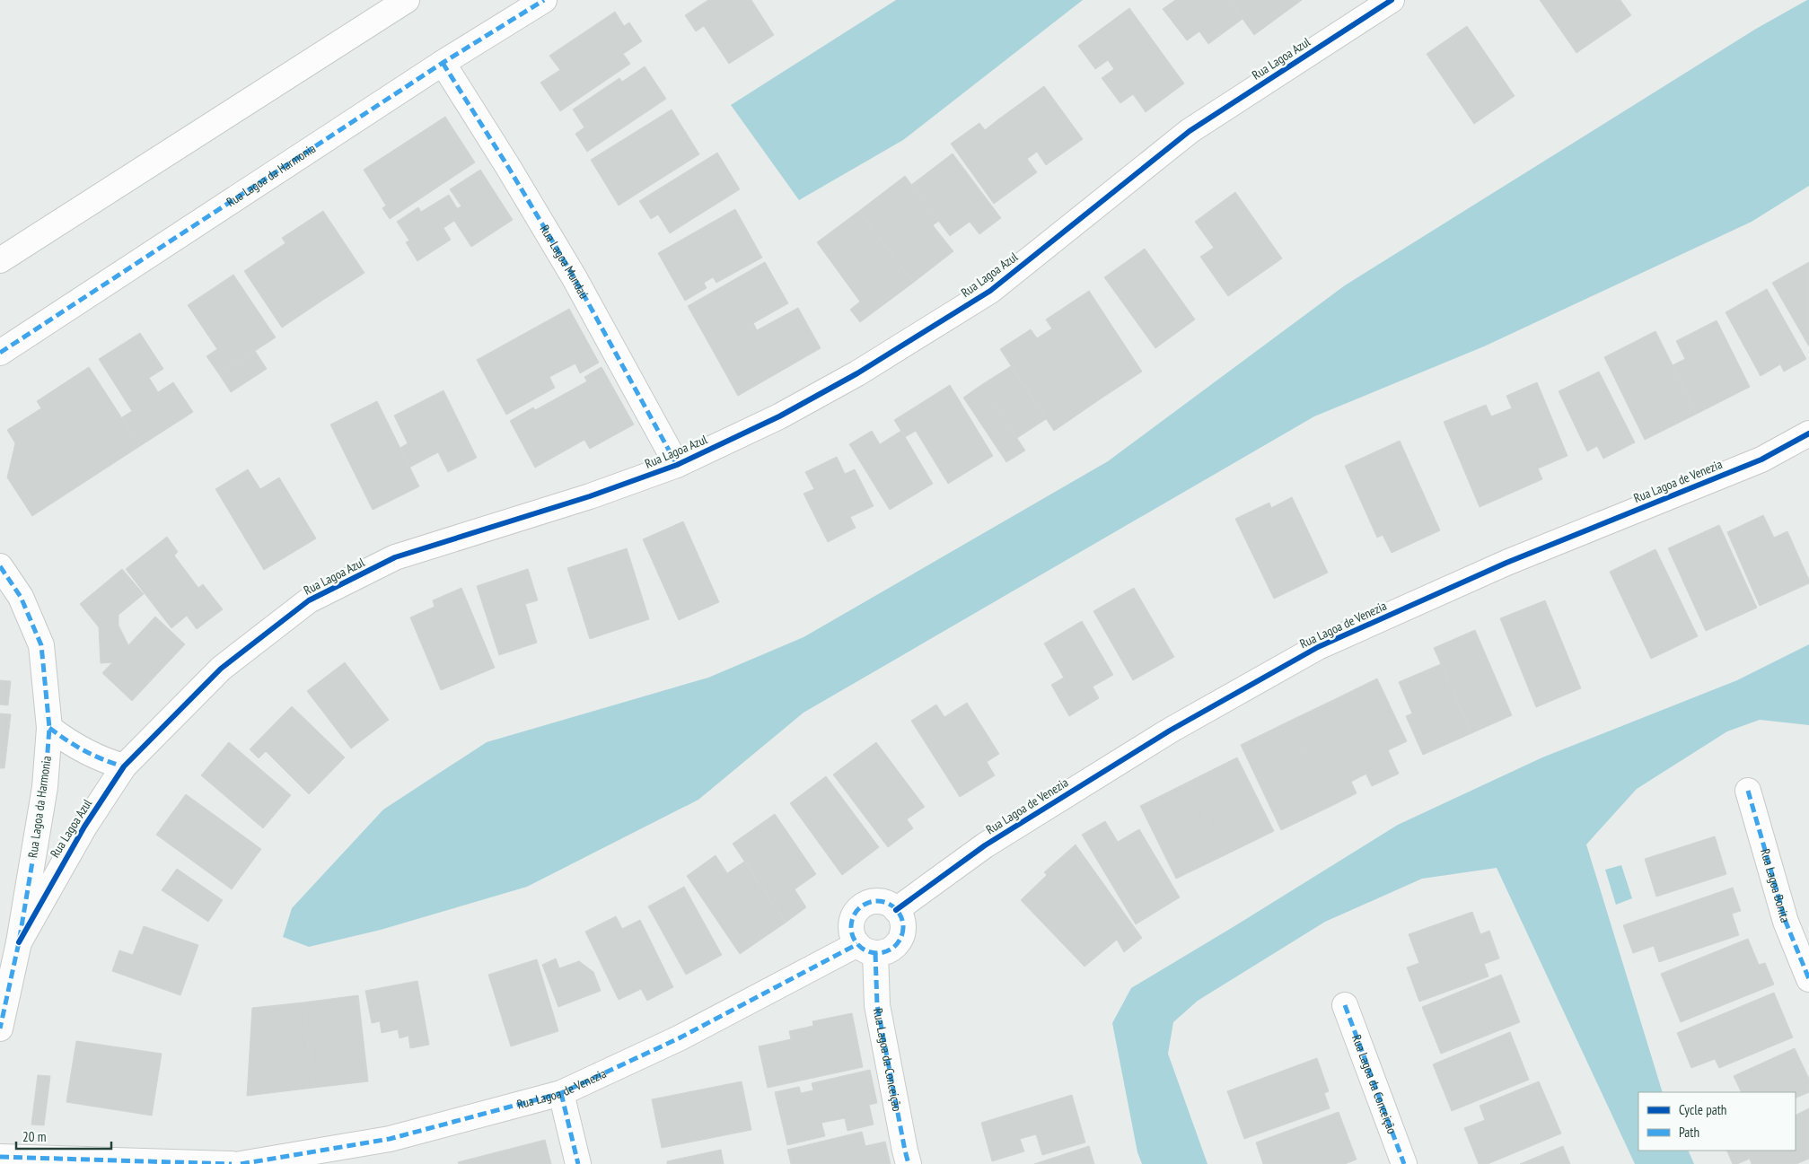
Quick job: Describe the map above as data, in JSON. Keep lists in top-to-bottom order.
{
  "streets": {
    "street": [
      "Rua Lagoa Azul",
      "Rua Lagoa da Harmonia",
      "Rua Lagoa Mundaú",
      "Rua Lagoa de Venezia",
      "Rua Lagoa Bonita",
      "Rua Lagoa da Conceição"
    ]
  },
  "crossings": [
    ["Rua Lagoa Azul", "Rua Lagoa da Harmonia"],
    ["Rua Lagoa Azul", "Rua Lagoa Mundaú"],
    ["Rua Lagoa da Harmonia", "Rua Lagoa Mundaú"],
    ["Rua Lagoa de Venezia", "Rua Lagoa da Conceição"]
  ],
  "legend": ["Cycle path", "Path"],
  "scale_bar": "20 m"
}
